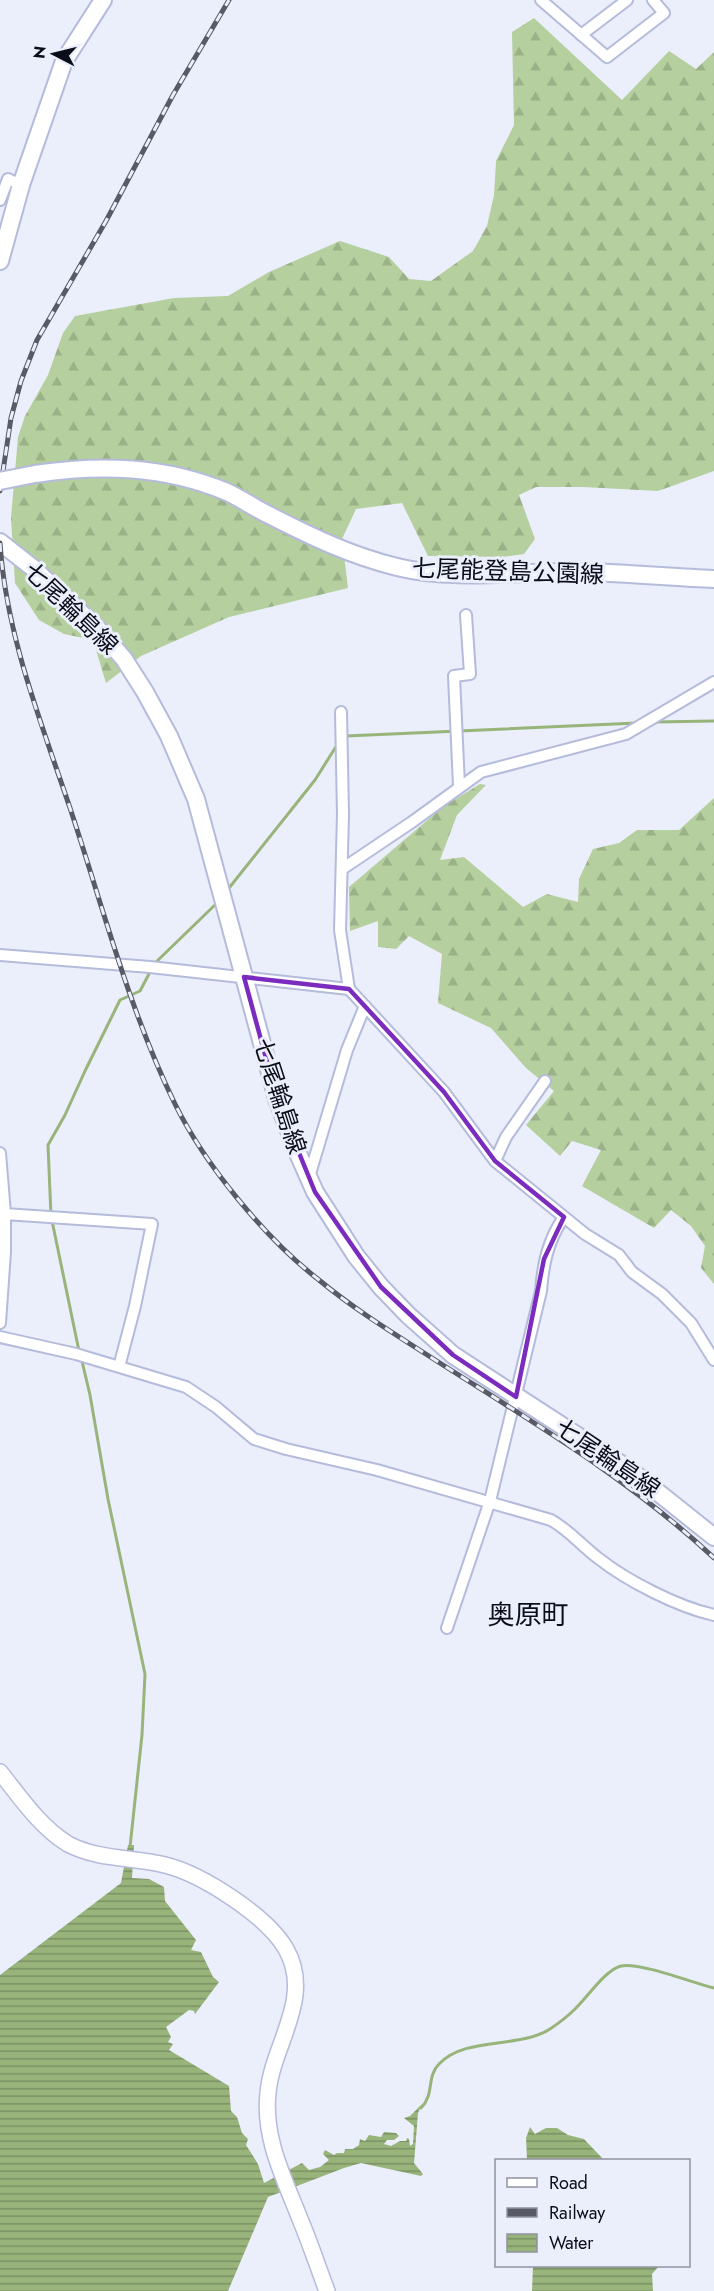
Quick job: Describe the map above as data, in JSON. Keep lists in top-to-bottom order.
{
  "streets": {
    "main road": ["七尾能登島公園線", "七尾輪島線"]
  },
  "districts": ["奥原町"],
  "legend": ["Road", "Railway", "Water"],
  "north": "left"
}
